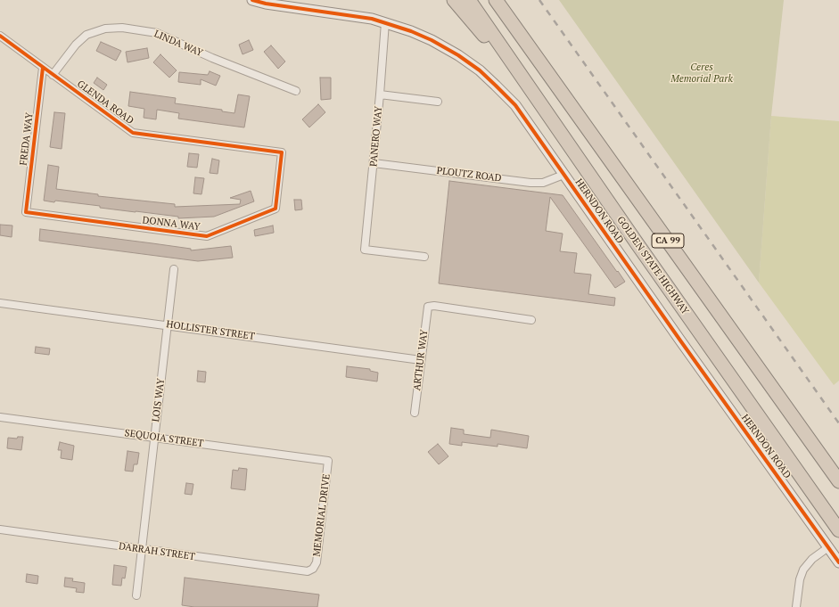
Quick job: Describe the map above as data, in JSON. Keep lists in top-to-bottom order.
{
  "streets": {
    "highway": ["CA 99", "GOLDEN STATE HIGHWAY"],
    "street": [
      "LINDA WAY",
      "GLENDA ROAD",
      "PANERO WAY",
      "FREDA WAY",
      "PLOUTZ ROAD",
      "HERNDON ROAD",
      "DONNA WAY",
      "HOLLISTER STREET",
      "ARTHUR WAY",
      "LOIS WAY",
      "SEQUOIA STREET",
      "MEMORIAL DRIVE",
      "DARRAH STREET"
    ]
  },
  "crossings": [
    ["LINDA WAY", "GLENDA ROAD"],
    ["GLENDA ROAD", "FREDA WAY"],
    ["GLENDA ROAD", "DONNA WAY"],
    ["PANERO WAY", "PLOUTZ ROAD"],
    ["PANERO WAY", "HERNDON ROAD"],
    ["FREDA WAY", "DONNA WAY"],
    ["PLOUTZ ROAD", "HERNDON ROAD"],
    ["HOLLISTER STREET", "ARTHUR WAY"],
    ["HOLLISTER STREET", "LOIS WAY"],
    ["LOIS WAY", "SEQUOIA STREET"],
    ["LOIS WAY", "DARRAH STREET"],
    ["SEQUOIA STREET", "MEMORIAL DRIVE"],
    ["MEMORIAL DRIVE", "DARRAH STREET"]
  ],
  "parks": ["Ceres Memorial Park"]
}
